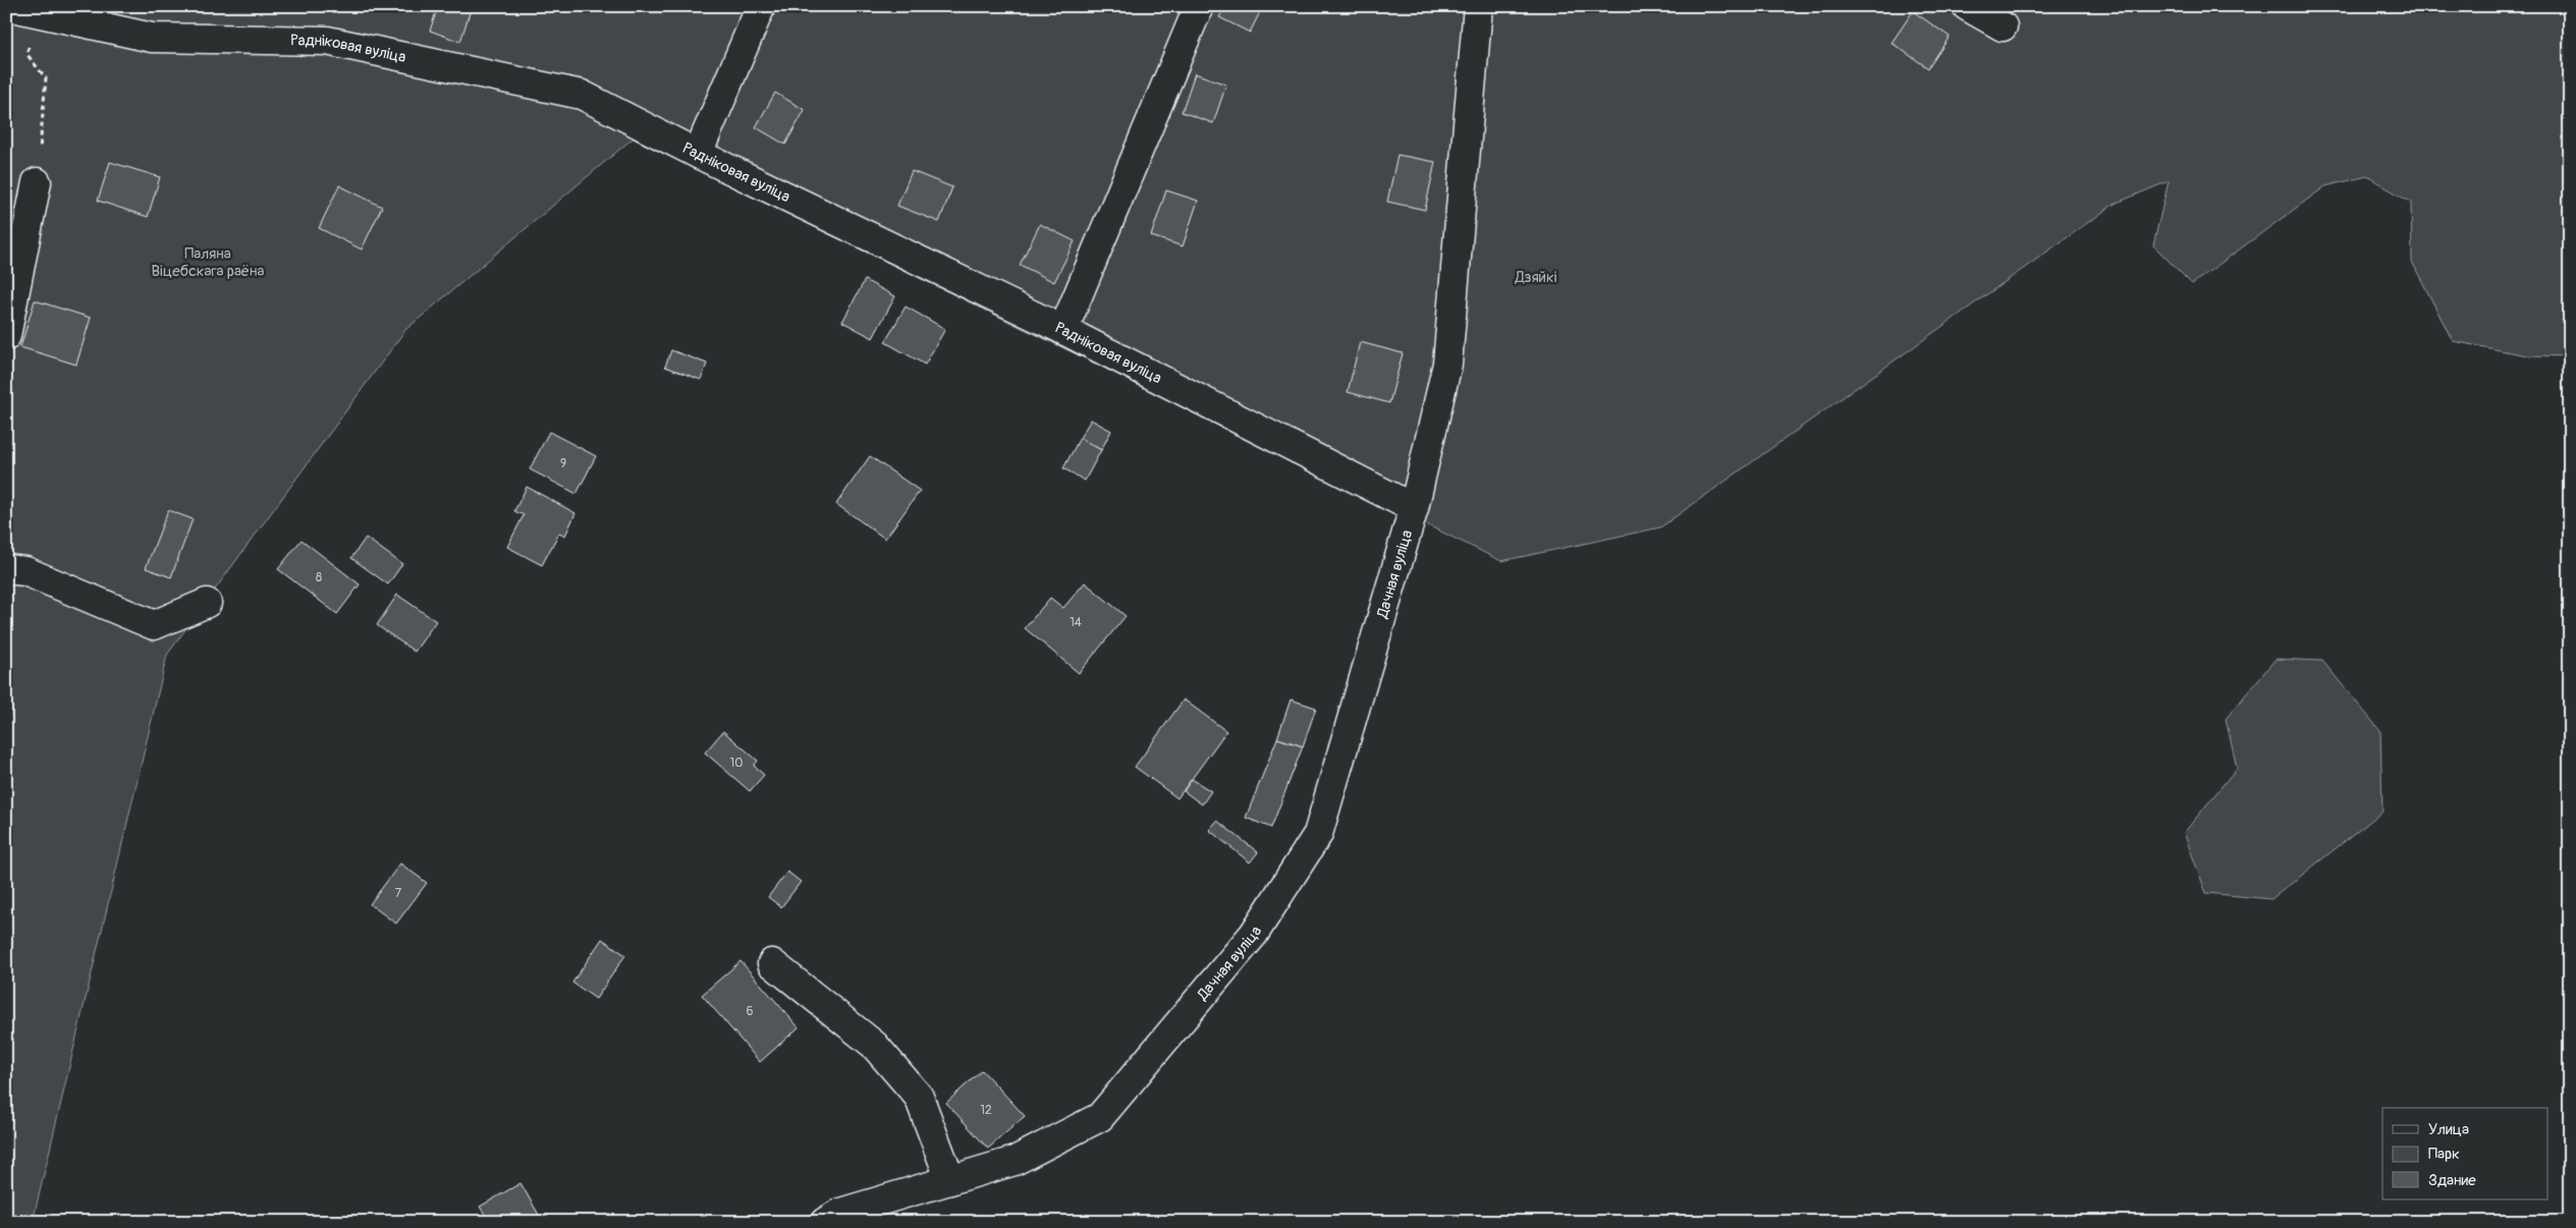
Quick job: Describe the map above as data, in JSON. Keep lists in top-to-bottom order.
{
  "streets": {
    "street": ["Радніковая вуліца", "Дачная вуліца"]
  },
  "crossings": [
    ["Радніковая вуліца", "Дачная вуліца"]
  ],
  "parks": ["Паляна Віцебскага раёна", "Дзяйкі"],
  "house_numbers": [
    "9",
    "8",
    "14",
    "10",
    "7",
    "6",
    "12"
  ],
  "legend": ["Улица", "Парк", "Здание"]
}
